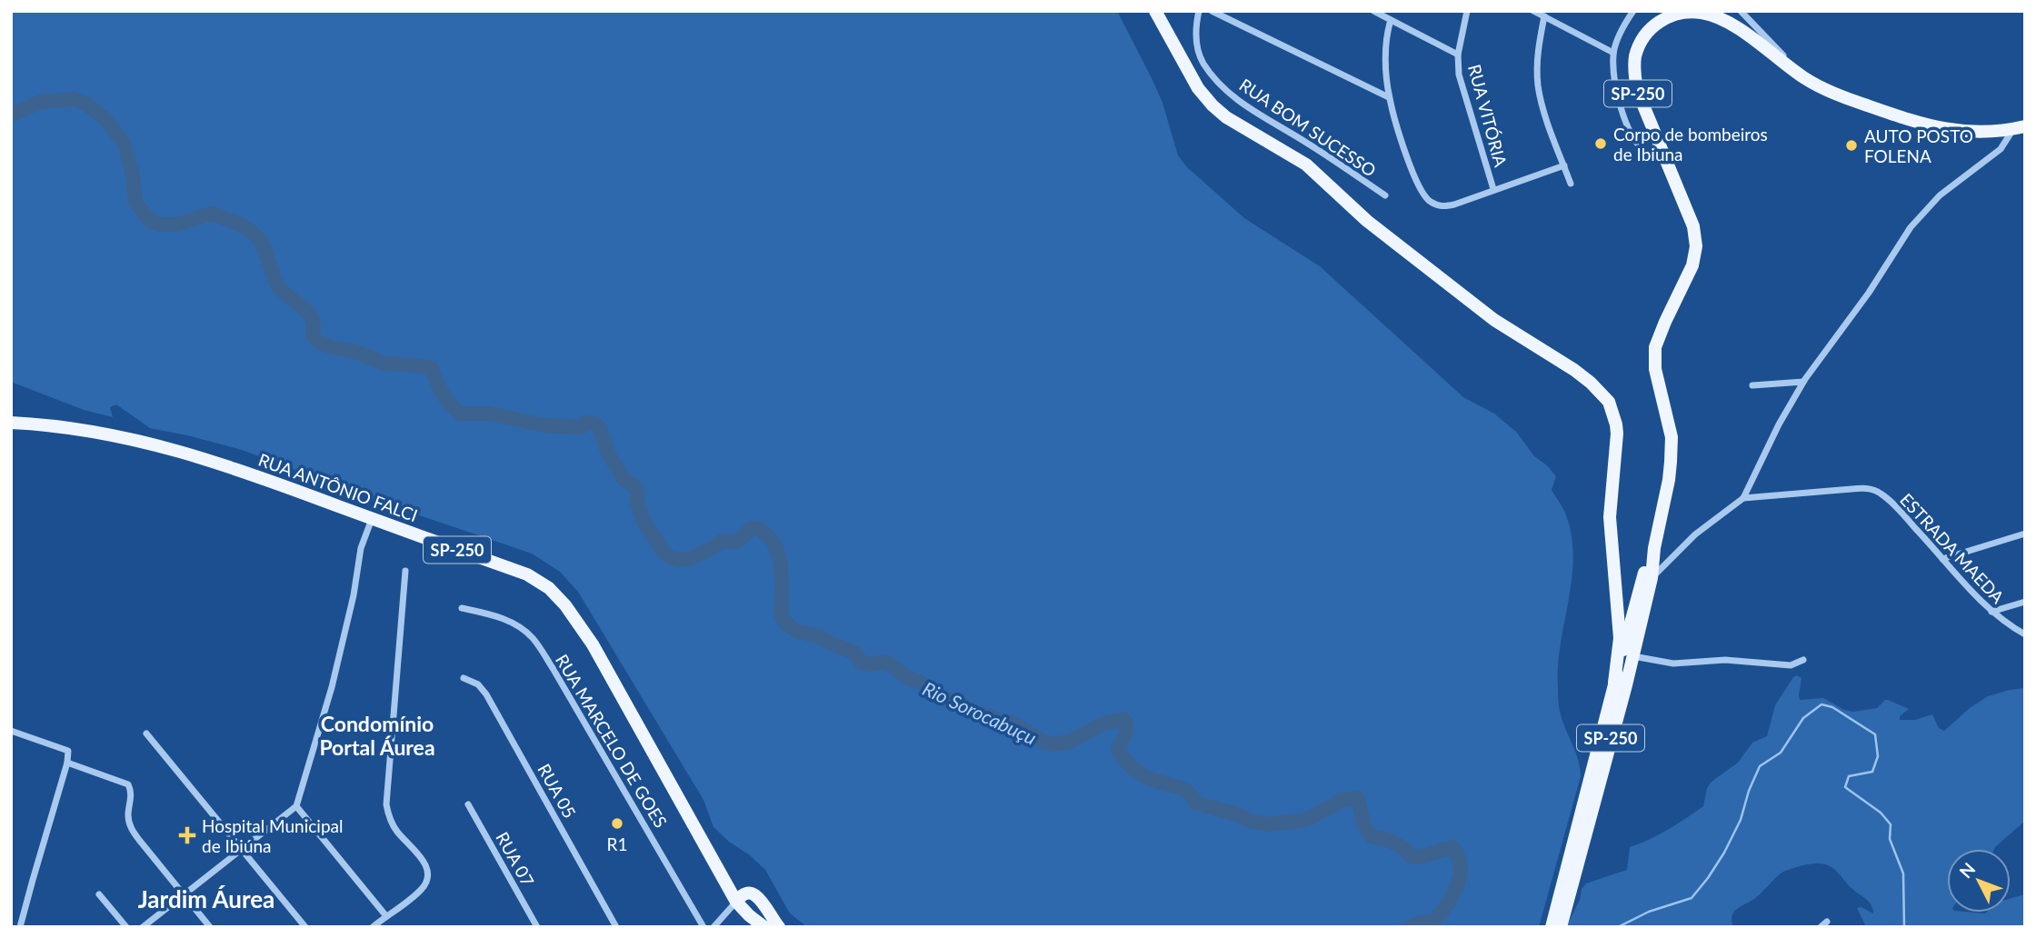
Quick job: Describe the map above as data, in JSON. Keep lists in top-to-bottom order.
{
  "streets": {
    "main road": ["SP-250", "RUA ANTÔNIO FALCI"],
    "street": [
      "RUA VITÓRIA",
      "RUA BOM SUCESSO",
      "ESTRADA MAEDA",
      "RUA MARCELO DE GOES",
      "RUA 05",
      "RUA 07"
    ]
  },
  "districts": ["Condomínio Portal Áurea", "Jardim Áurea"],
  "water": ["Rio Sorocabuçu"],
  "places": {
    "other": ["Corpo de bombeiros de Ibiuna", "AUTO POSTO FOLENA", "R1"],
    "health": ["Hospital Municipal de Ibiúna"]
  },
  "north": "top left"
}
